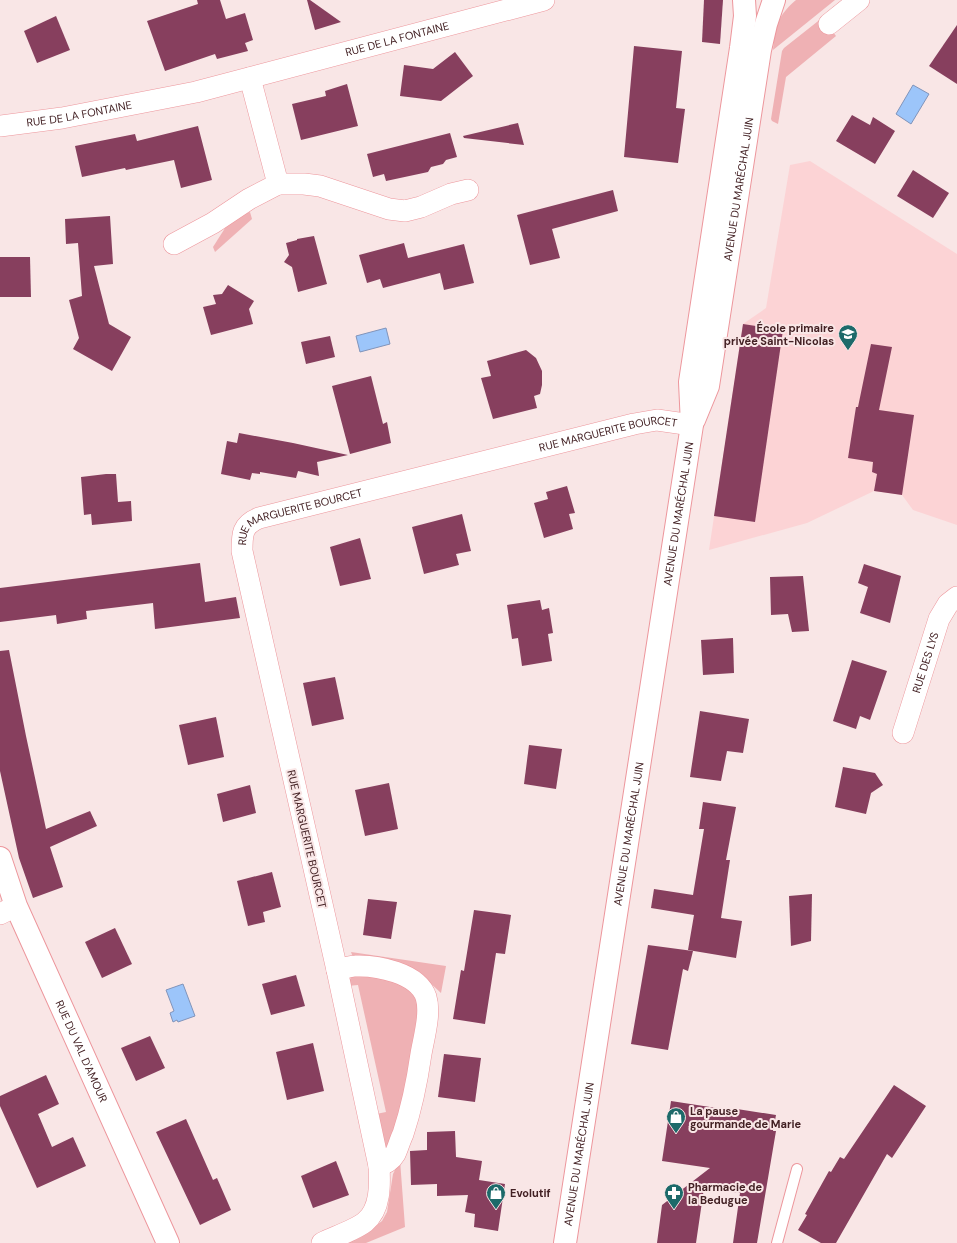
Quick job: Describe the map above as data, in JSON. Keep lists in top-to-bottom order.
{
  "streets": {
    "main road": ["AVENUE DU MARÉCHAL JUIN", "RUE DU VAL D'AMOUR"],
    "street": ["RUE DE LA FONTAINE", "RUE MARGUERITE BOURCET", "RUE DES LYS"]
  },
  "crossings": [
    ["AVENUE DU MARÉCHAL JUIN", "RUE MARGUERITE BOURCET"]
  ],
  "places": {
    "school or university": ["École primaire privée Saint-Nicolas"],
    "shop": ["La pause gourmande de Marie", "Evolutif"],
    "pharmacy": ["Pharmacie de la Bedugue"]
  }
}
